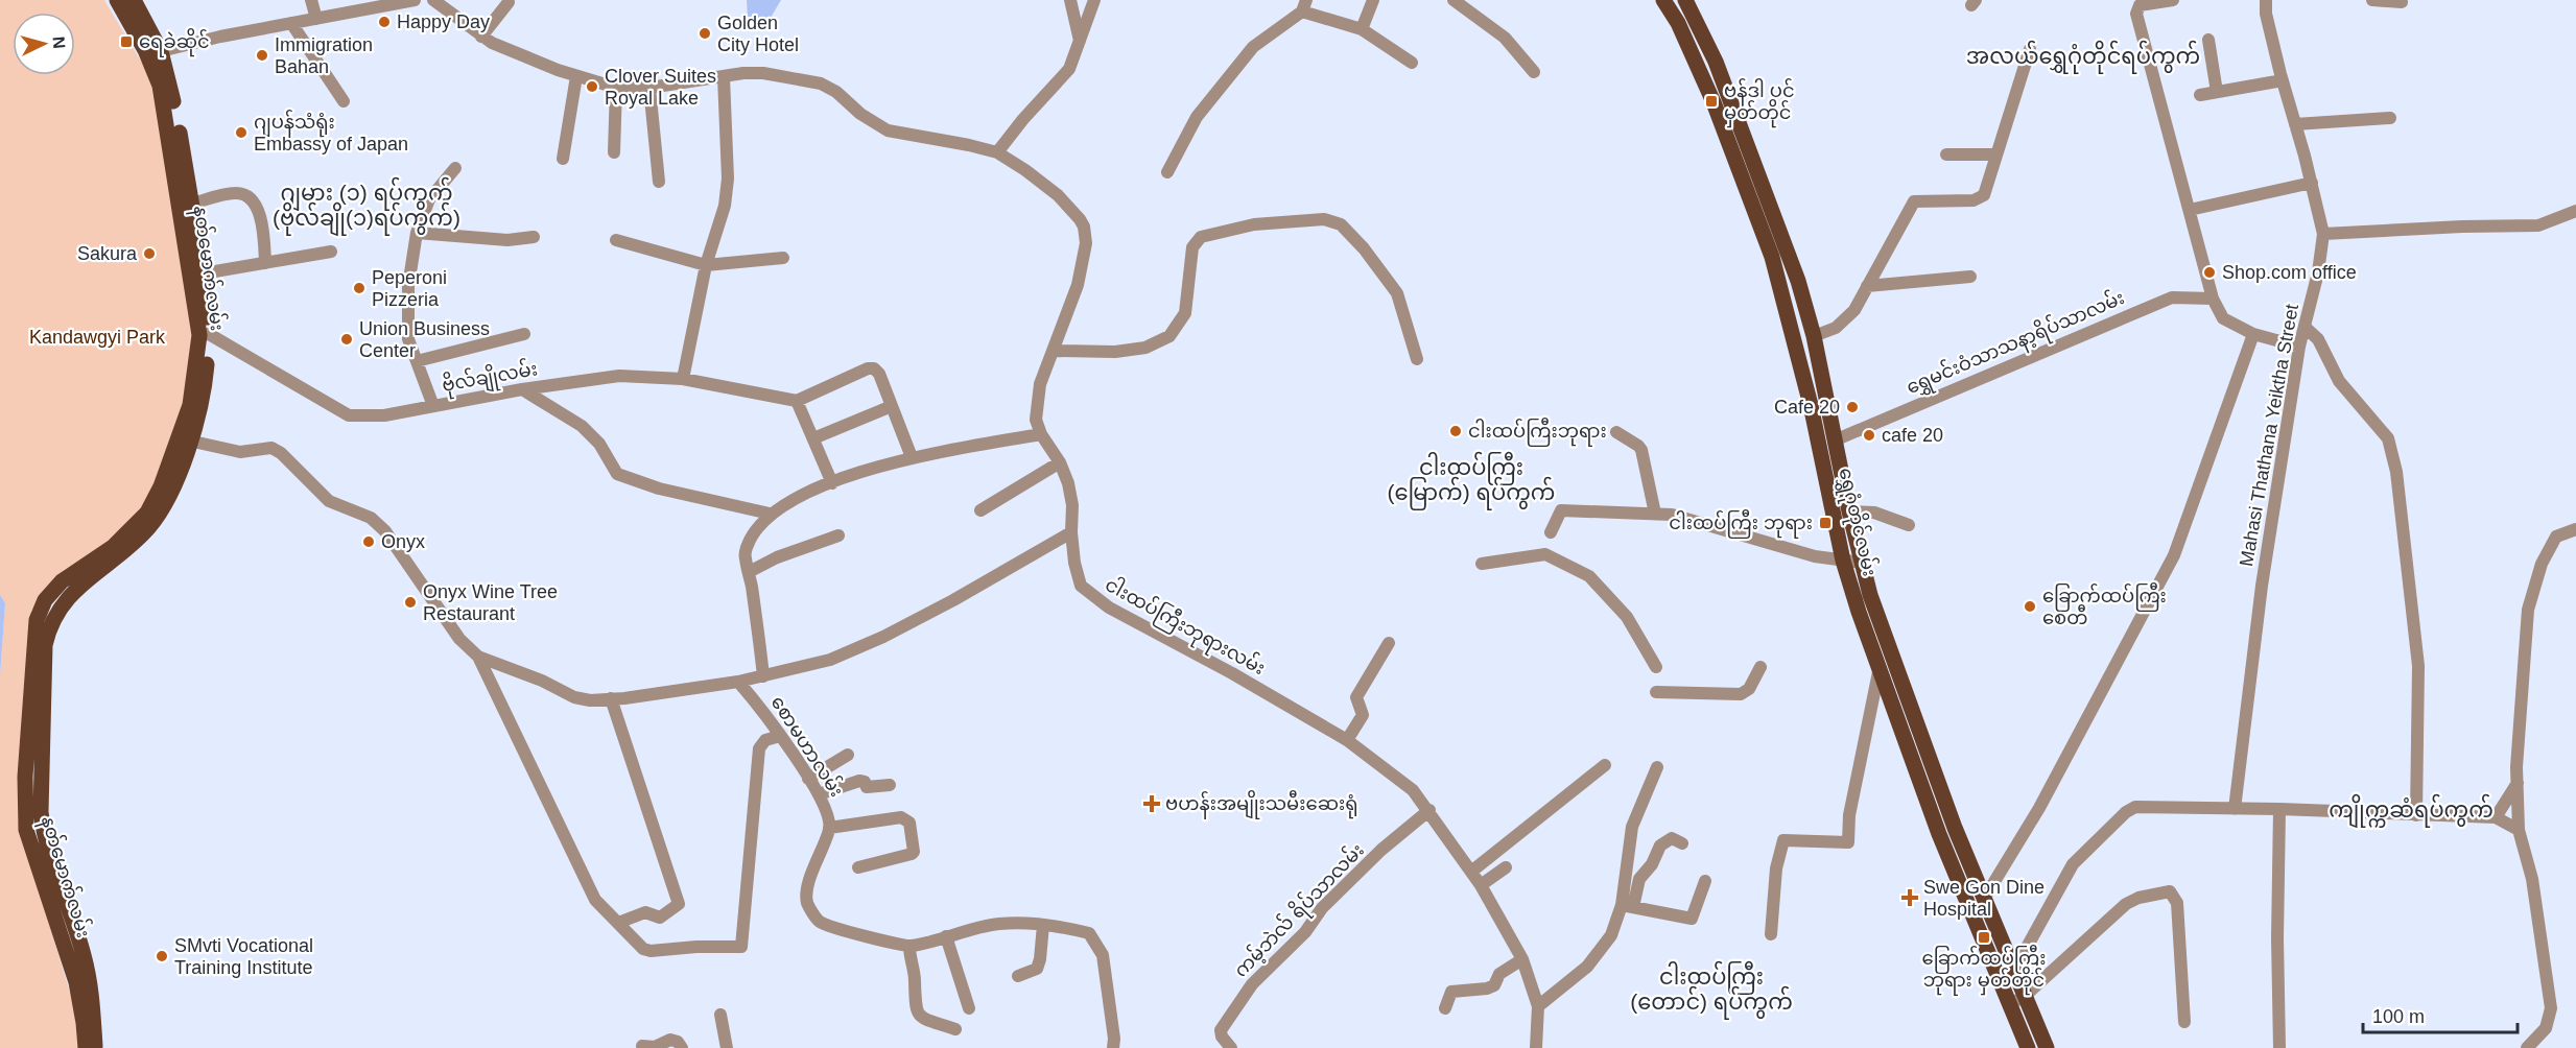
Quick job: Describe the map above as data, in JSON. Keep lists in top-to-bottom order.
{
  "streets": {
    "main road": ["နတ်မောက်လမ်း", "ရွှေဂုံတိုင်လမ်း"],
    "street": [
      "ရွှေမင်းဝံသာသနာ့ရိပ်သာလမ်း",
      "ဗိုလ်ချိုလမ်း",
      "Mahasi Thathana Yeiktha Street",
      "ငါးထပ်ကြီးဘုရားလမ်း",
      "စောမဟာလမ်း",
      "ကမ့်ဘဲလ် ရိပ်သာလမ်း"
    ]
  },
  "crossings": [
    ["နတ်မောက်လမ်း", "ဗိုလ်ချိုလမ်း"],
    ["ရွှေမင်းဝံသာသနာ့ရိပ်သာလမ်း", "ရွှေဂုံတိုင်လမ်း"],
    ["ငါးထပ်ကြီးဘုရားလမ်း", "ကမ့်ဘဲလ် ရိပ်သာလမ်း"]
  ],
  "districts": [
    "အလယ်ရွှေဂုံတိုင်ရပ်ကွက်",
    "ဂျမား (၁) ရပ်ကွက် (ဗိုလ်ချို(၁)ရပ်ကွက်)",
    "ငါးထပ်ကြီး (မြောက်) ရပ်ကွက်",
    "ကျိုက္ကဆံရပ်ကွက်",
    "ငါးထပ်ကြီး (တောင်) ရပ်ကွက်"
  ],
  "parks": ["Kandawgyi Park"],
  "places": {
    "other": [
      "Happy Day",
      "Golden City Hotel",
      "Immigration Bahan",
      "Clover Suites Royal Lake",
      "ဂျပန်သံရုံး Embassy of Japan",
      "Sakura",
      "Shop.com office",
      "Peperoni Pizzeria",
      "Union Business Center",
      "Cafe 20",
      "ငါးထပ်ကြီးဘုရား",
      "cafe 20",
      "Onyx",
      "Onyx Wine Tree Restaurant",
      "ခြောက်ထပ်ကြီး စေတီ",
      "SMvti Vocational Training Institute"
    ],
    "transit": [
      "ရေခဲဆိုင်",
      "ဗန်ဒါ ပင် မှတ်တိုင်",
      "ငါးထပ်ကြီး ဘုရား",
      "ခြောက်ထပ်ကြီး ဘုရား မှတ်တိုင်"
    ],
    "health": ["ဗဟန်းအမျိုးသမီးဆေးရုံ", "Swe Gon Dine Hospital"]
  },
  "scale_bar": "100 m",
  "north": "right"
}
